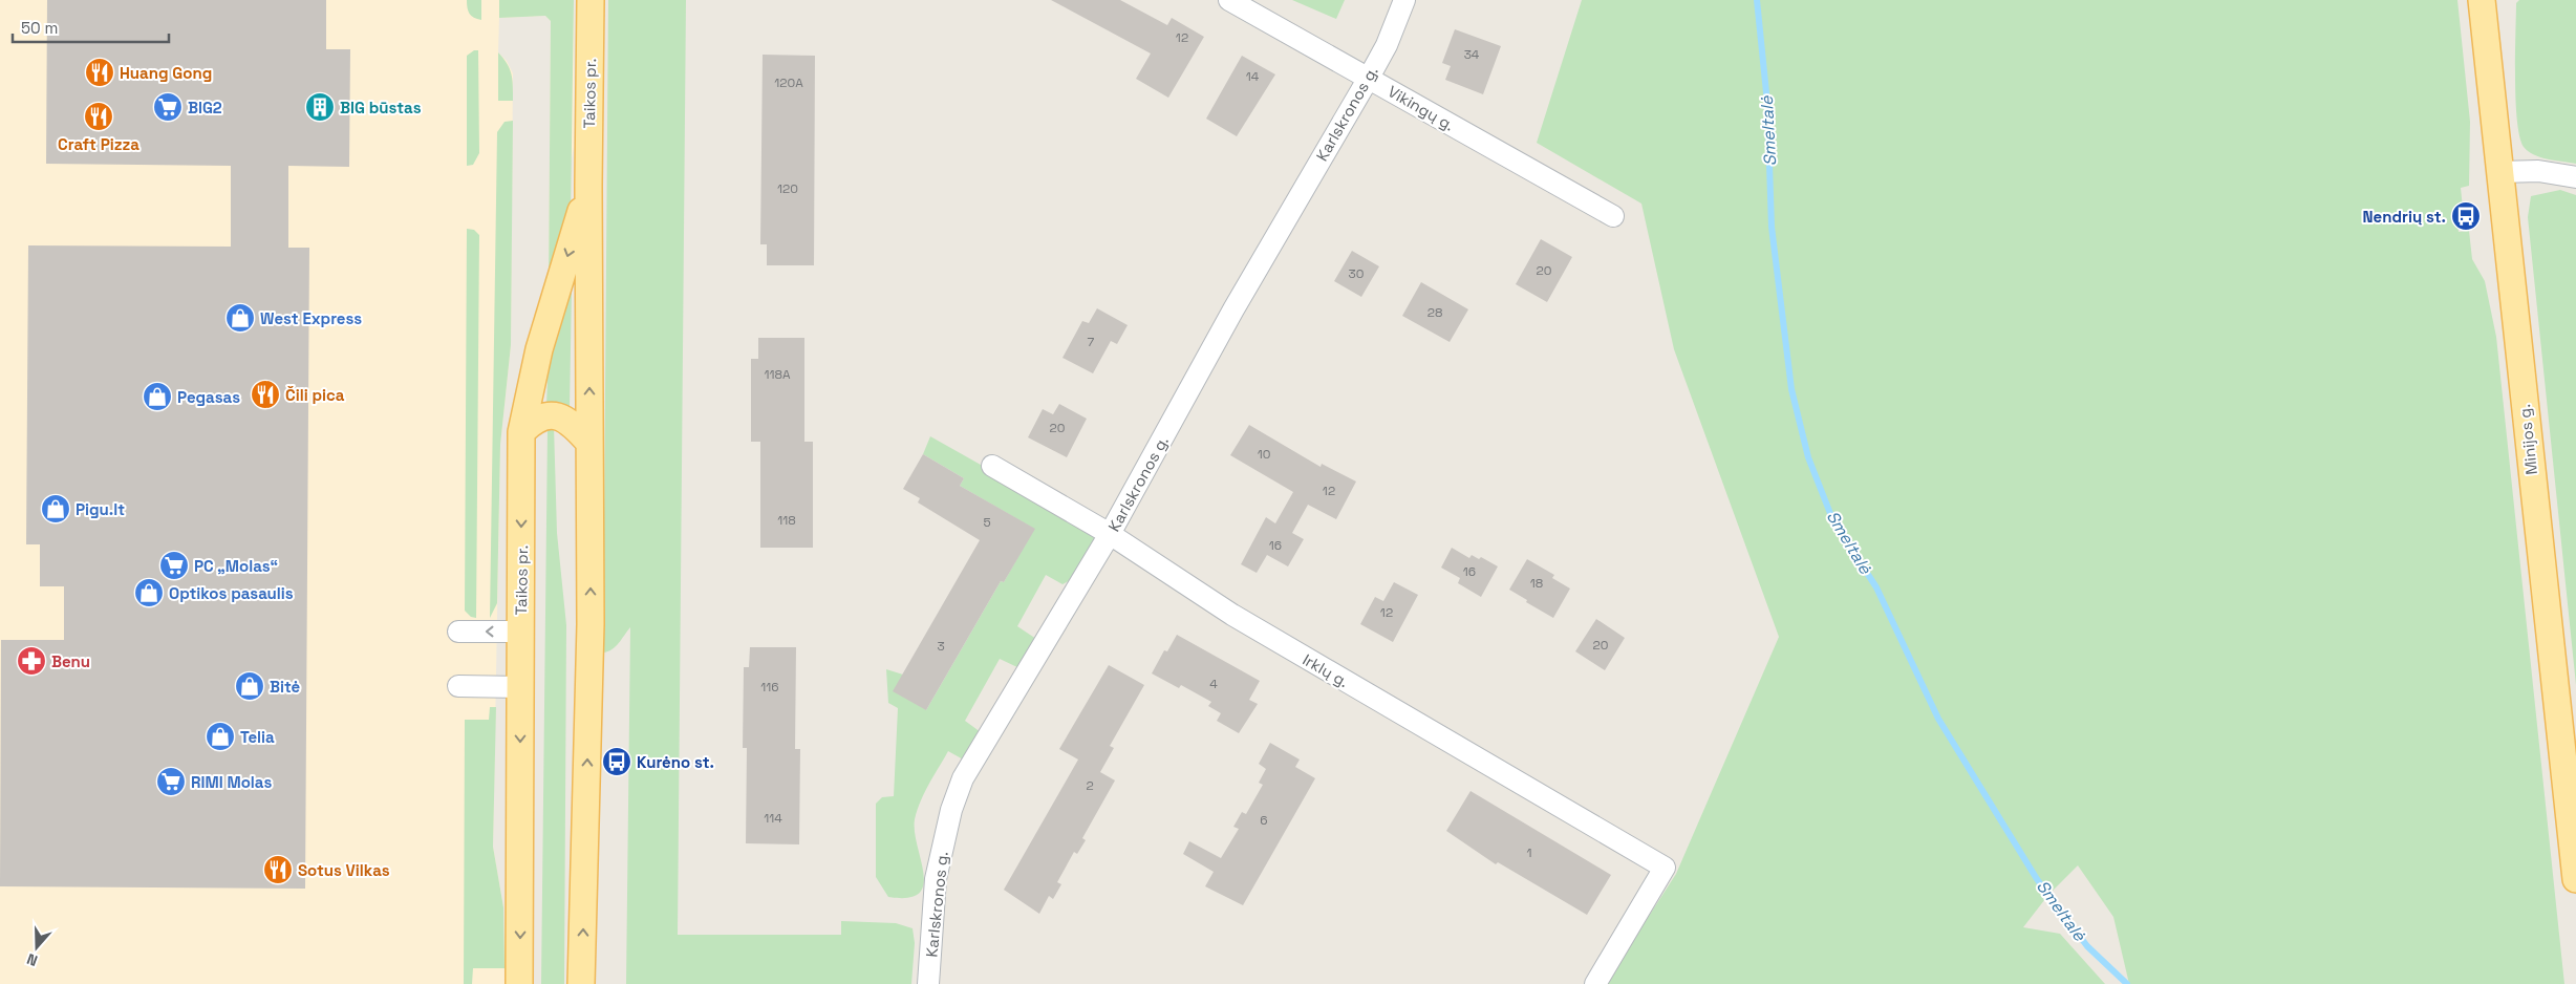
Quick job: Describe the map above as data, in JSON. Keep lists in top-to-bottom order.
{
  "streets": {
    "main road": ["Taikos pr.", "Minijos g."],
    "street": ["Vikingų g.", "Karlskronos g.", "Irklų g."]
  },
  "crossings": [
    ["Vikingų g.", "Karlskronos g."],
    ["Karlskronos g.", "Irklų g."]
  ],
  "water": ["Smeltalė"],
  "places": {
    "restaurant": [
      "Huang Gong",
      "Craft Pizza",
      "Čili pica",
      "Sotus Vilkas"
    ],
    "supermarket": ["BIG2", "PC „Molas“", "RIMI Molas"],
    "building": ["BIG būstas"],
    "bus stop": ["Nendrių st.", "Kurėno st."],
    "shop": [
      "West Express",
      "Pegasas",
      "Pigu.lt",
      "Optikos pasaulis",
      "Bitė",
      "Telia"
    ],
    "pharmacy": ["Benu"]
  },
  "house_numbers": [
    "12",
    "34",
    "14",
    "120A",
    "120",
    "20",
    "30",
    "28",
    "7",
    "118A",
    "20",
    "10",
    "12",
    "118",
    "5",
    "16",
    "16",
    "18",
    "12",
    "20",
    "3",
    "4",
    "116",
    "2",
    "114",
    "6",
    "1"
  ],
  "scale_bar": "50 m",
  "north": "bottom"
}
